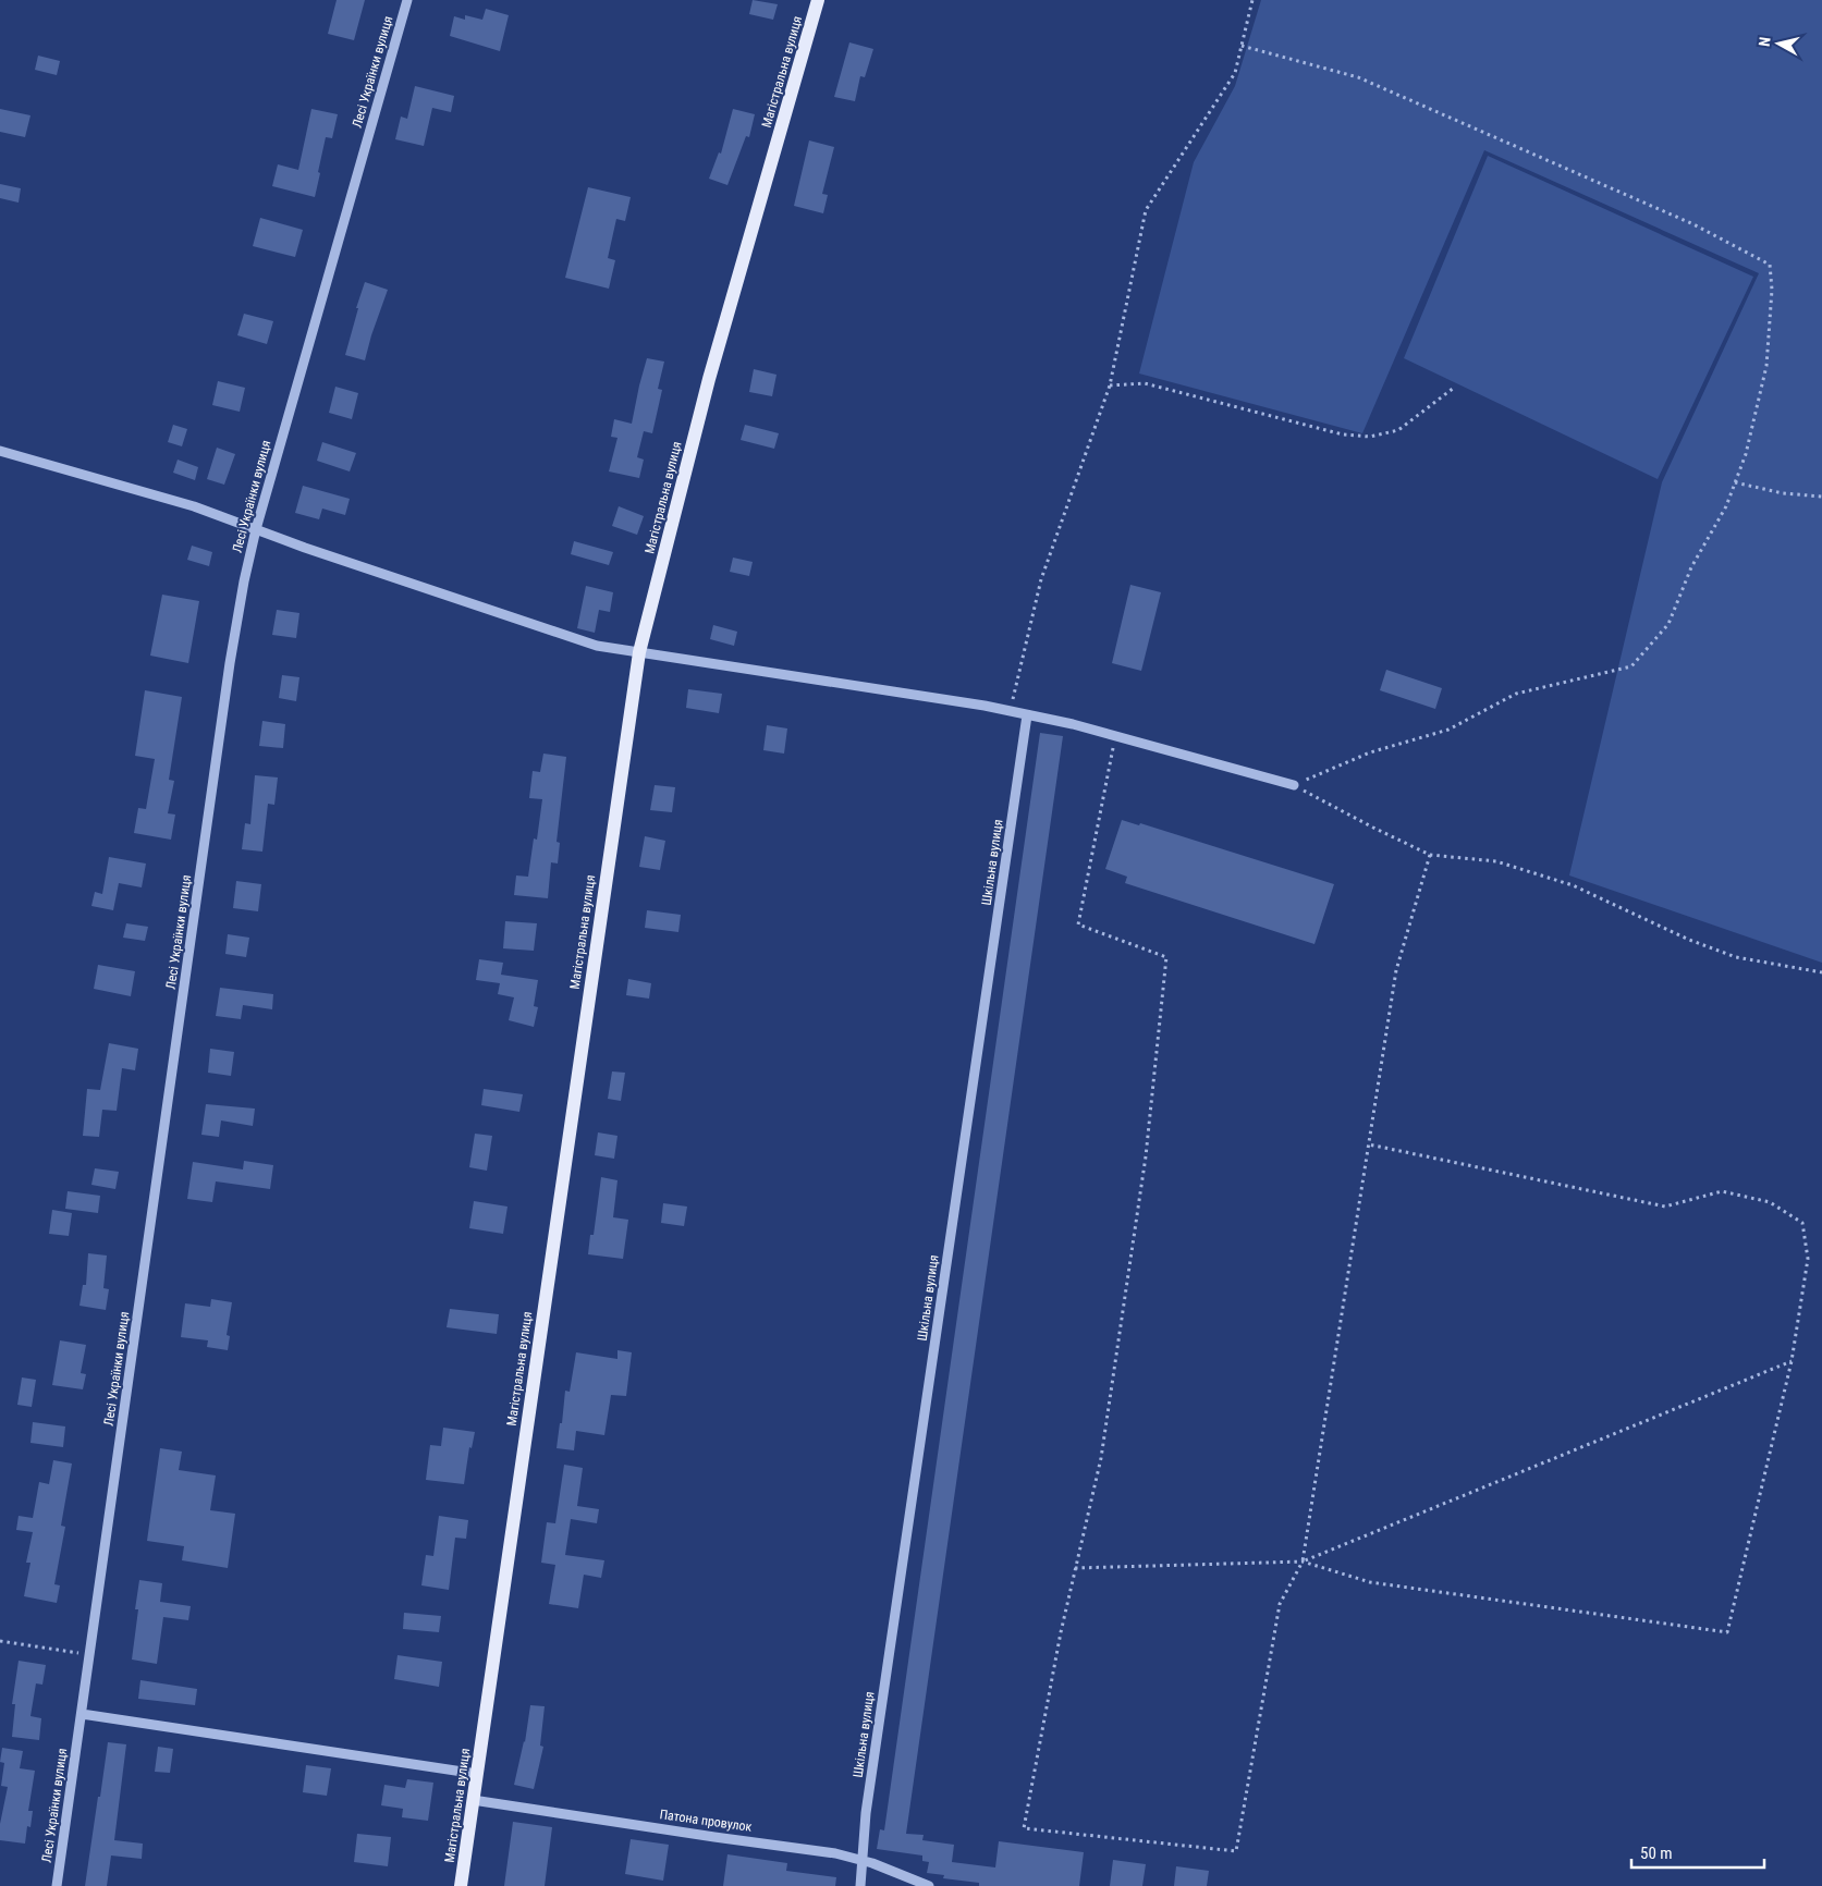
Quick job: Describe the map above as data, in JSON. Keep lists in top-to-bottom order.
{
  "streets": {
    "main road": ["Магістральна вулиця"],
    "street": ["Лесі Українки вулиця", "Шкільна вулиця", "Патона провулок"]
  },
  "crossings": [
    ["Магістральна вулиця", "Патона провулок"],
    ["Шкільна вулиця", "Патона провулок"]
  ],
  "scale_bar": "50 m",
  "north": "left"
}
